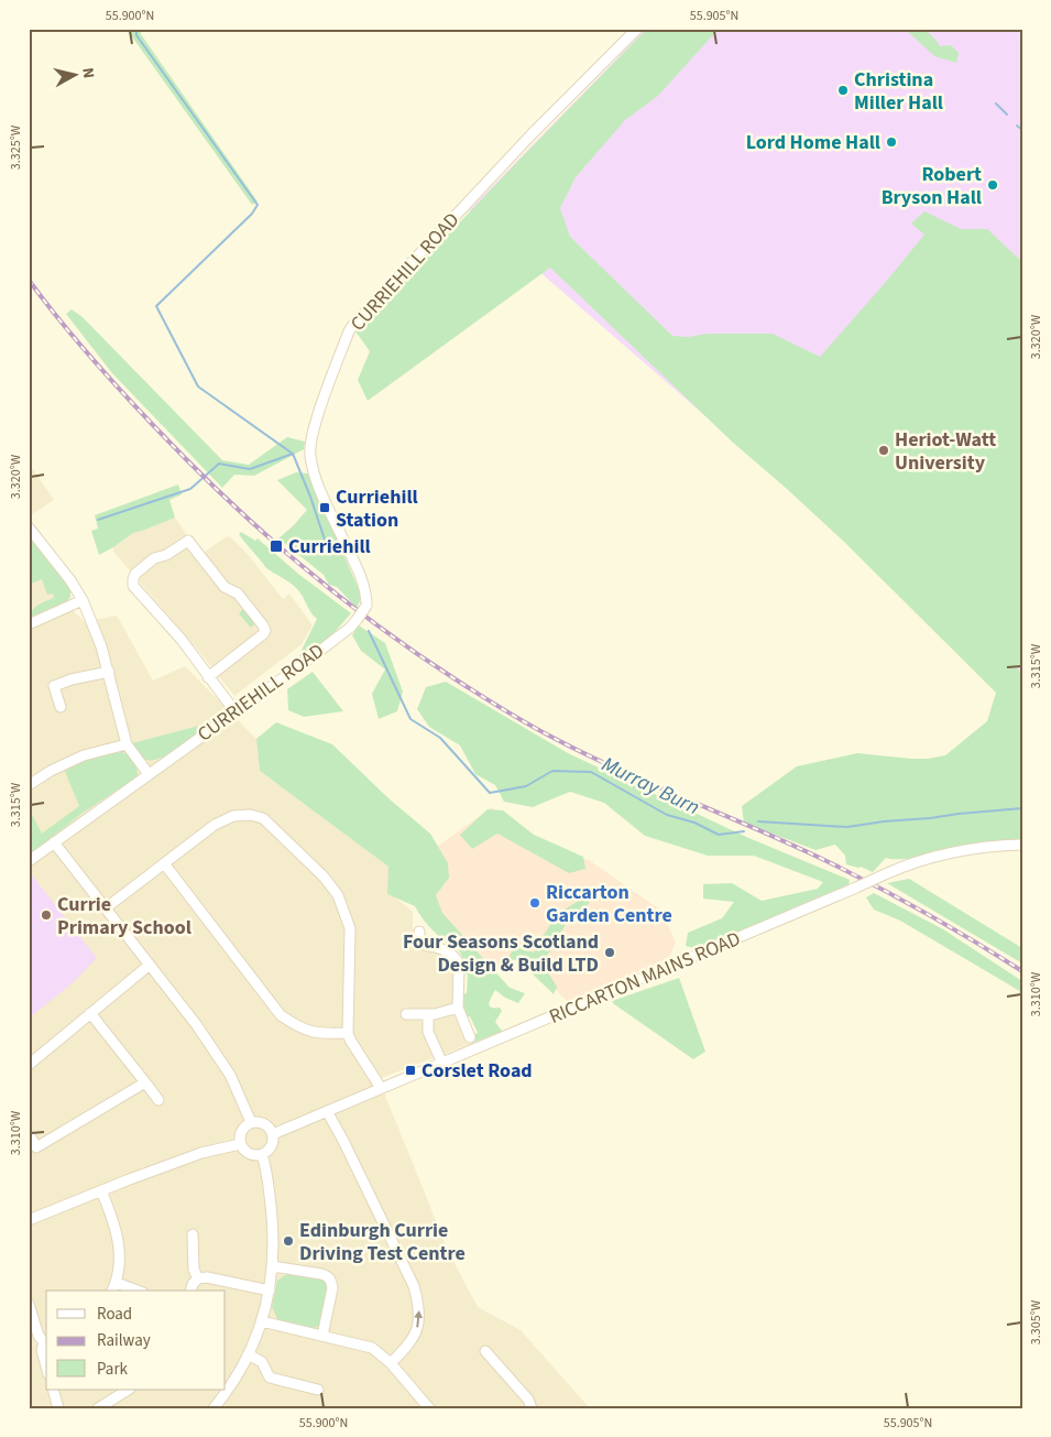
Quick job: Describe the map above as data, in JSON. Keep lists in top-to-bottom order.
{
  "streets": {
    "street": ["CURRIEHILL ROAD", "RICCARTON MAINS ROAD"]
  },
  "water": ["Murray Burn"],
  "places": {
    "other": [
      "Christina Miller Hall",
      "Lord Home Hall",
      "Robert Bryson Hall",
      "Heriot-Watt University",
      "Riccarton Garden Centre",
      "Currie Primary School",
      "Four Seasons Scotland Design & Build LTD",
      "Edinburgh Currie Driving Test Centre"
    ],
    "transit": ["Curriehill Station", "Curriehill", "Corslet Road"]
  },
  "legend": ["Road", "Railway", "Park"],
  "north": "right",
  "coordinates": [
    "55.900°N",
    "55.905°N",
    "3.325°W",
    "3.320°W",
    "3.315°W",
    "3.310°W",
    "3.305°W"
  ]
}
